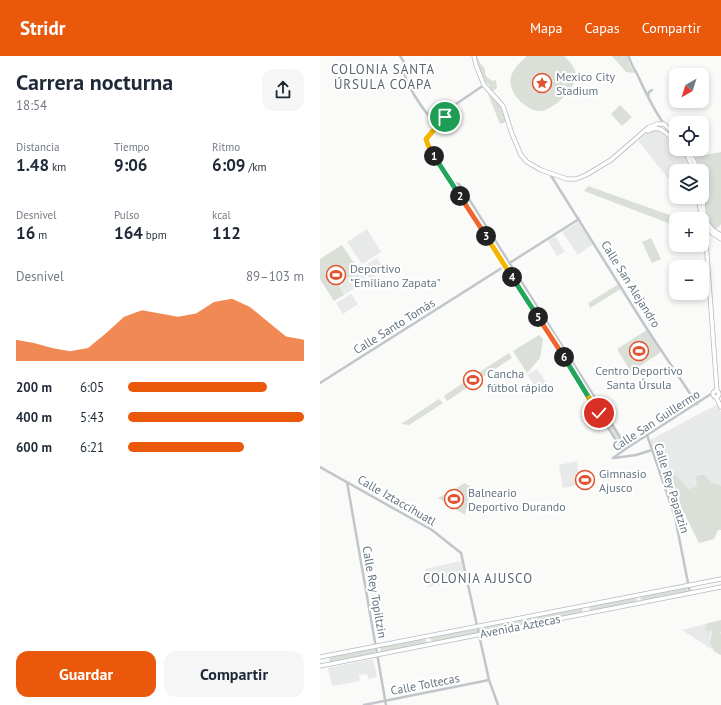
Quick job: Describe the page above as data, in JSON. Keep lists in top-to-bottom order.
{
  "streets": {
    "main road": ["Avenida Aztecas"],
    "street": [
      "Calle San Alejandro",
      "Calle Santo Tomás",
      "Calle San Guillermo",
      "Calle Rey Papatzin",
      "Calle Iztaccíhuatl",
      "Calle Rey Topiltzin",
      "Calle Toltecas"
    ]
  },
  "crossings": [
    ["Calle San Alejandro", "Calle Santo Tomás"],
    ["Calle San Alejandro", "Calle San Guillermo"],
    ["Calle San Guillermo", "Calle Rey Papatzin"],
    ["Calle Rey Papatzin", "Avenida Aztecas"],
    ["Calle Iztaccíhuatl", "Calle Rey Topiltzin"],
    ["Calle Iztaccíhuatl", "Avenida Aztecas"],
    ["Calle Rey Topiltzin", "Avenida Aztecas"],
    ["Calle Rey Topiltzin", "Calle Toltecas"]
  ],
  "districts": ["COLONIA SANTA ÚRSULA COAPA", "COLONIA AJUSCO"],
  "places": {
    "place": ["Mexico City Stadium"],
    "sports": [
      "Deportivo \"Emiliano Zapata\"",
      "Centro Deportivo Santa Úrsula",
      "Cancha fútbol rápido",
      "Gimnasio Ajusco",
      "Balneario Deportivo Durando"
    ]
  },
  "north": "bottom left",
  "page": {
    "header": "Stridr",
    "nav": ["Mapa", "Capas", "Compartir"],
    "heading": ["Carrera nocturna", "18:54"],
    "map_buttons": ["+", "−"],
    "stats": [
      ["Distancia", "1.48 km"],
      ["Tiempo", "9:06"],
      ["Ritmo", "6:09 /km"],
      ["Desnivel", "16 m"],
      ["Pulso", "164 bpm"],
      ["kcal", "112"]
    ],
    "pins": [
      "1",
      "2",
      "3",
      "4",
      "5",
      "6"
    ],
    "chart": ["Desnivel", "89–103 m"],
    "list": [
      {
        "name": "200 m",
        "note": "6:05"
      },
      {
        "name": "400 m",
        "note": "5:43"
      },
      {
        "name": "600 m",
        "note": "6:21"
      }
    ],
    "buttons": ["Guardar", "Compartir"]
  }
}
